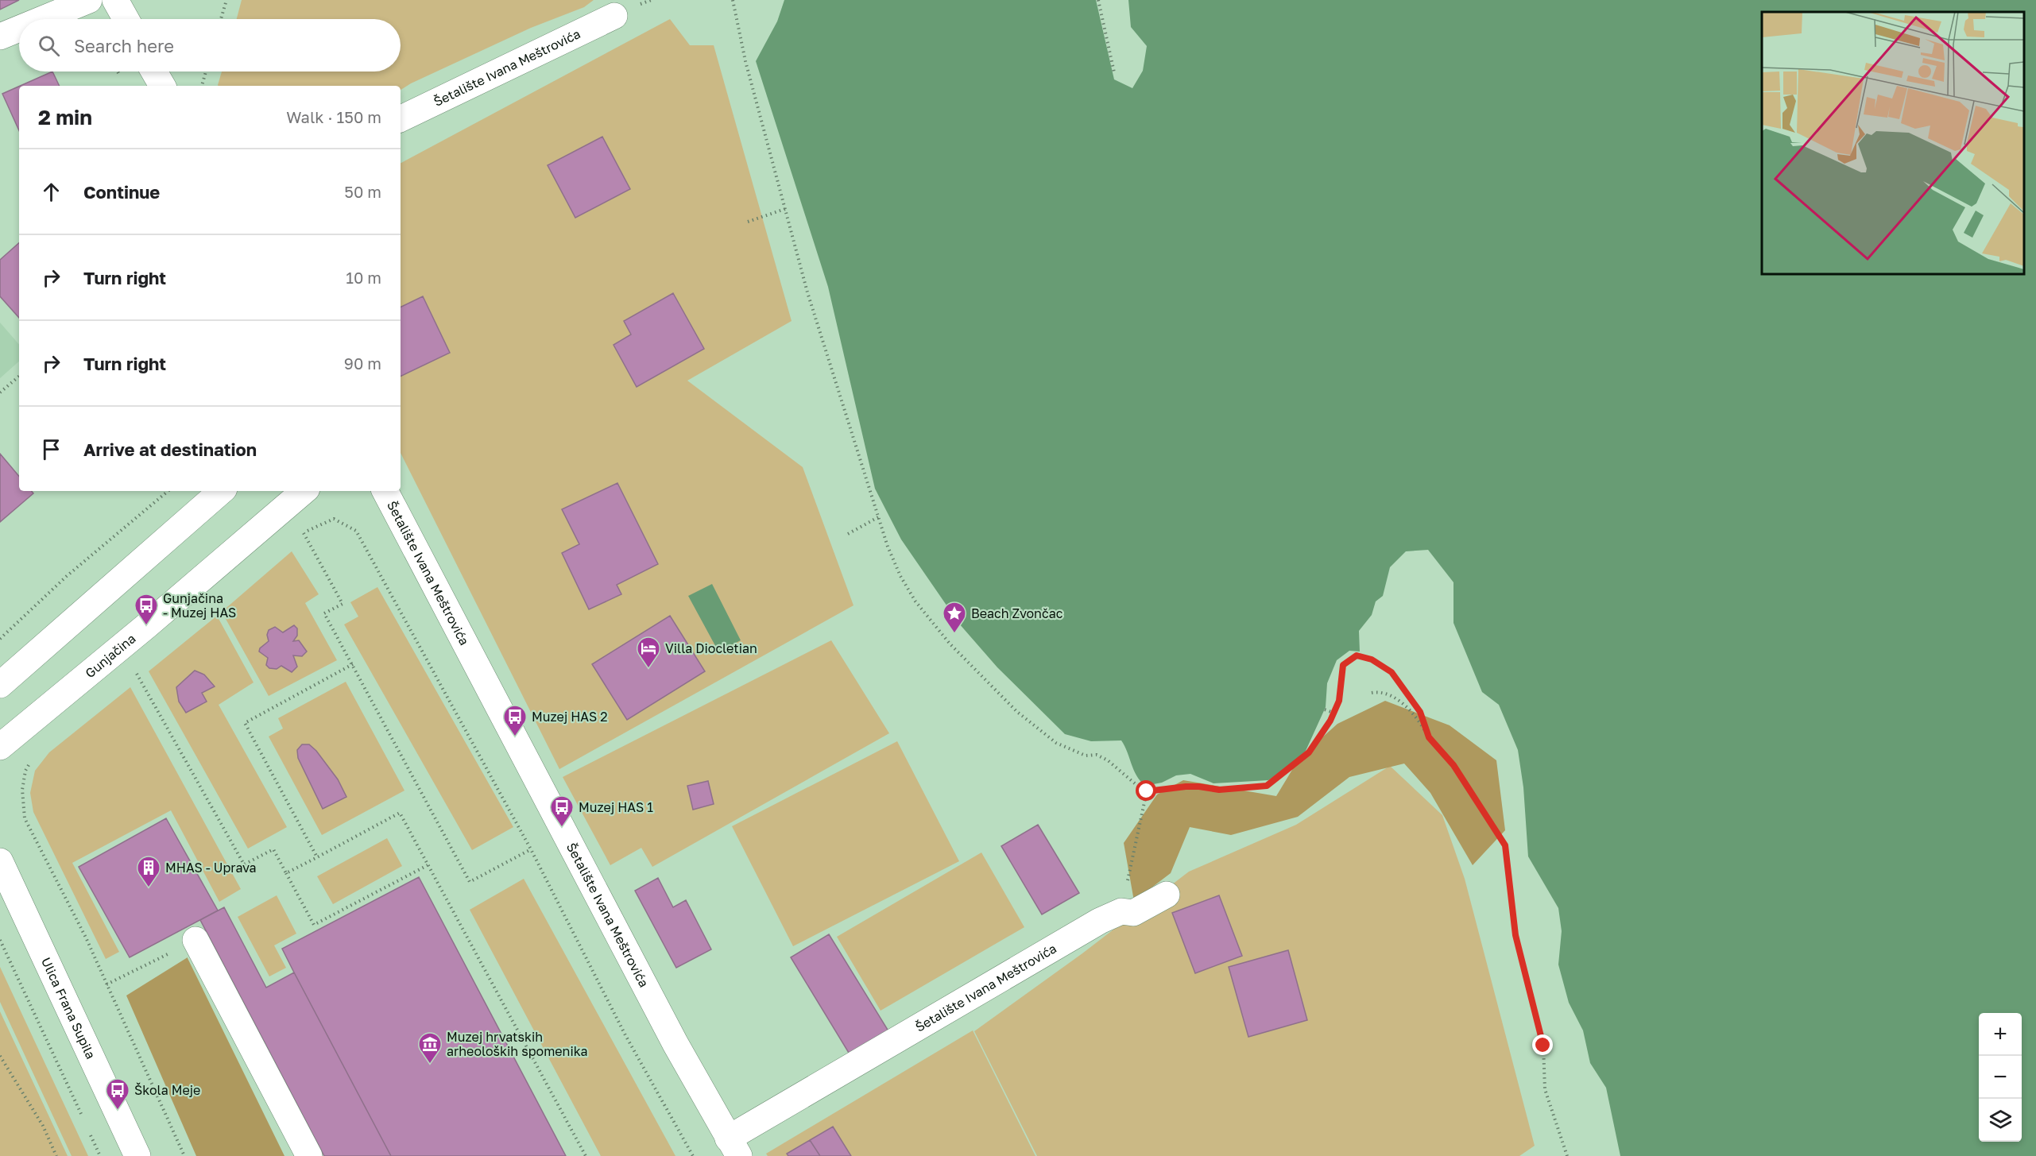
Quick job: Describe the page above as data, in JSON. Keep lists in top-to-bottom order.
{
  "streets": {
    "street": ["Šetalište Ivana Meštrovića", "Gunjačina", "Ulica Frana Supila"]
  },
  "places": {
    "bus stop": [
      "Gunjačina - Muzej HAS",
      "Muzej HAS 2",
      "Muzej HAS 1",
      "Škola Meje"
    ],
    "place": ["Beach Zvončac"],
    "hotel": ["Villa Diocletian"],
    "building": ["MHAS - Uprava"],
    "museum": ["Muzej hrvatskih arheoloških spomenika"]
  },
  "page": {
    "search": "Search here",
    "heading": ["2 min", "Walk · 150 m"],
    "list": [
      ["Continue", "50 m"],
      ["Turn right", "10 m"],
      ["Turn right", "90 m"],
      "Arrive at destination"
    ],
    "map_buttons": ["+", "−"]
  }
}
